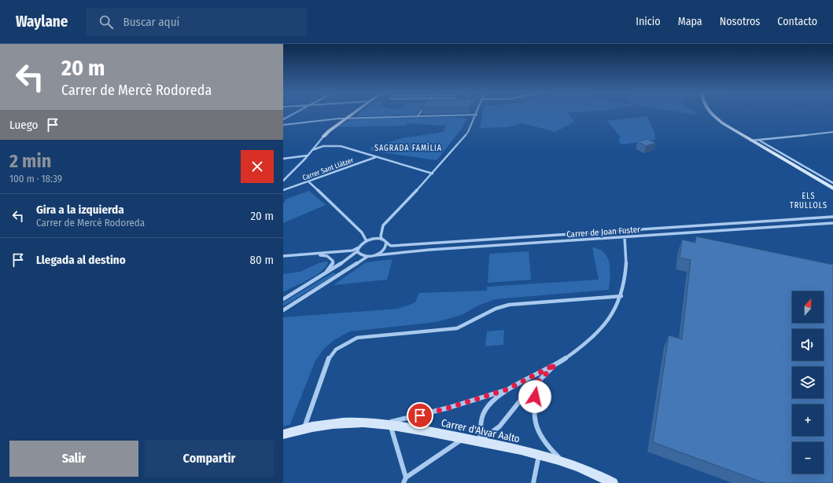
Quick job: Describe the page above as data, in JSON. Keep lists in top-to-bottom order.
{
  "streets": {
    "street": ["Carrer Sant Llàtzer", "Carrer de Joan Fuster", "Carrer d'Alvar Aalto"]
  },
  "districts": ["SAGRADA FAMÍLIA", "ELS TRULLOLS"],
  "north": "top",
  "page": {
    "header": "Waylane",
    "search": "Buscar aquí",
    "nav": [
      "Inicio",
      "Mapa",
      "Nosotros",
      "Contacto"
    ],
    "turn": ["20 m", "Carrer de Mercè Rodoreda"],
    "then": "Luego",
    "heading": ["2 min", "100 m · 18:39"],
    "list": [
      {
        "name": "Gira a la izquierda",
        "note": "Carrer de Mercè Rodoreda",
        "value": "20 m"
      },
      {
        "name": "Llegada al destino",
        "value": "80 m"
      }
    ],
    "map_buttons": ["+", "−"],
    "buttons": ["Salir", "Compartir"]
  }
}
